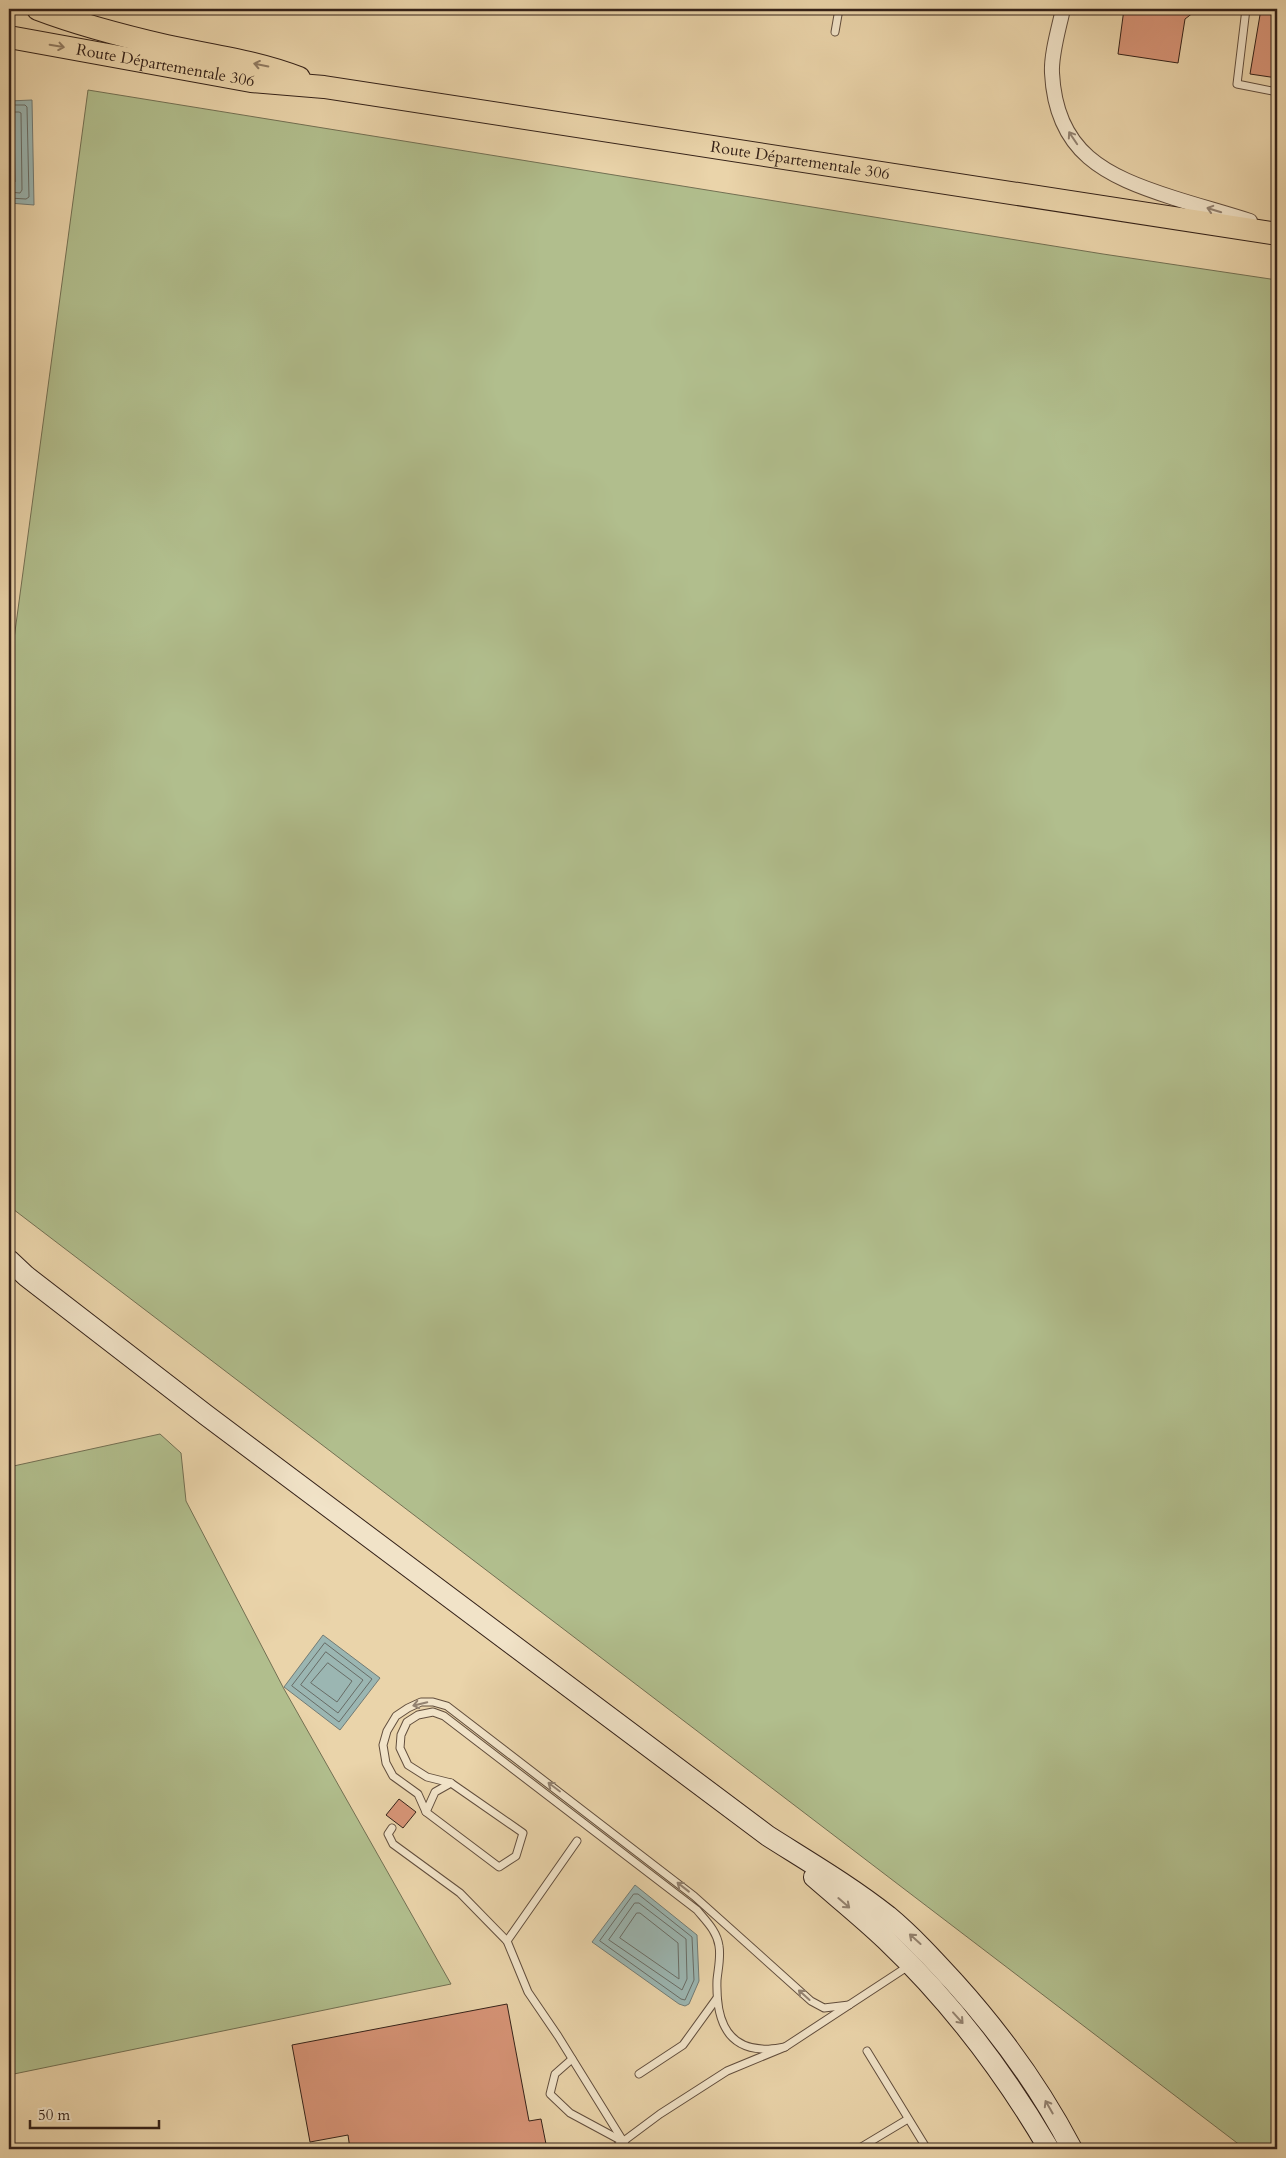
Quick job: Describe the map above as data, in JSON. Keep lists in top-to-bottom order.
{
  "streets": {
    "main road": ["Route Départementale 306"]
  },
  "scale_bar": "50 m"
}
